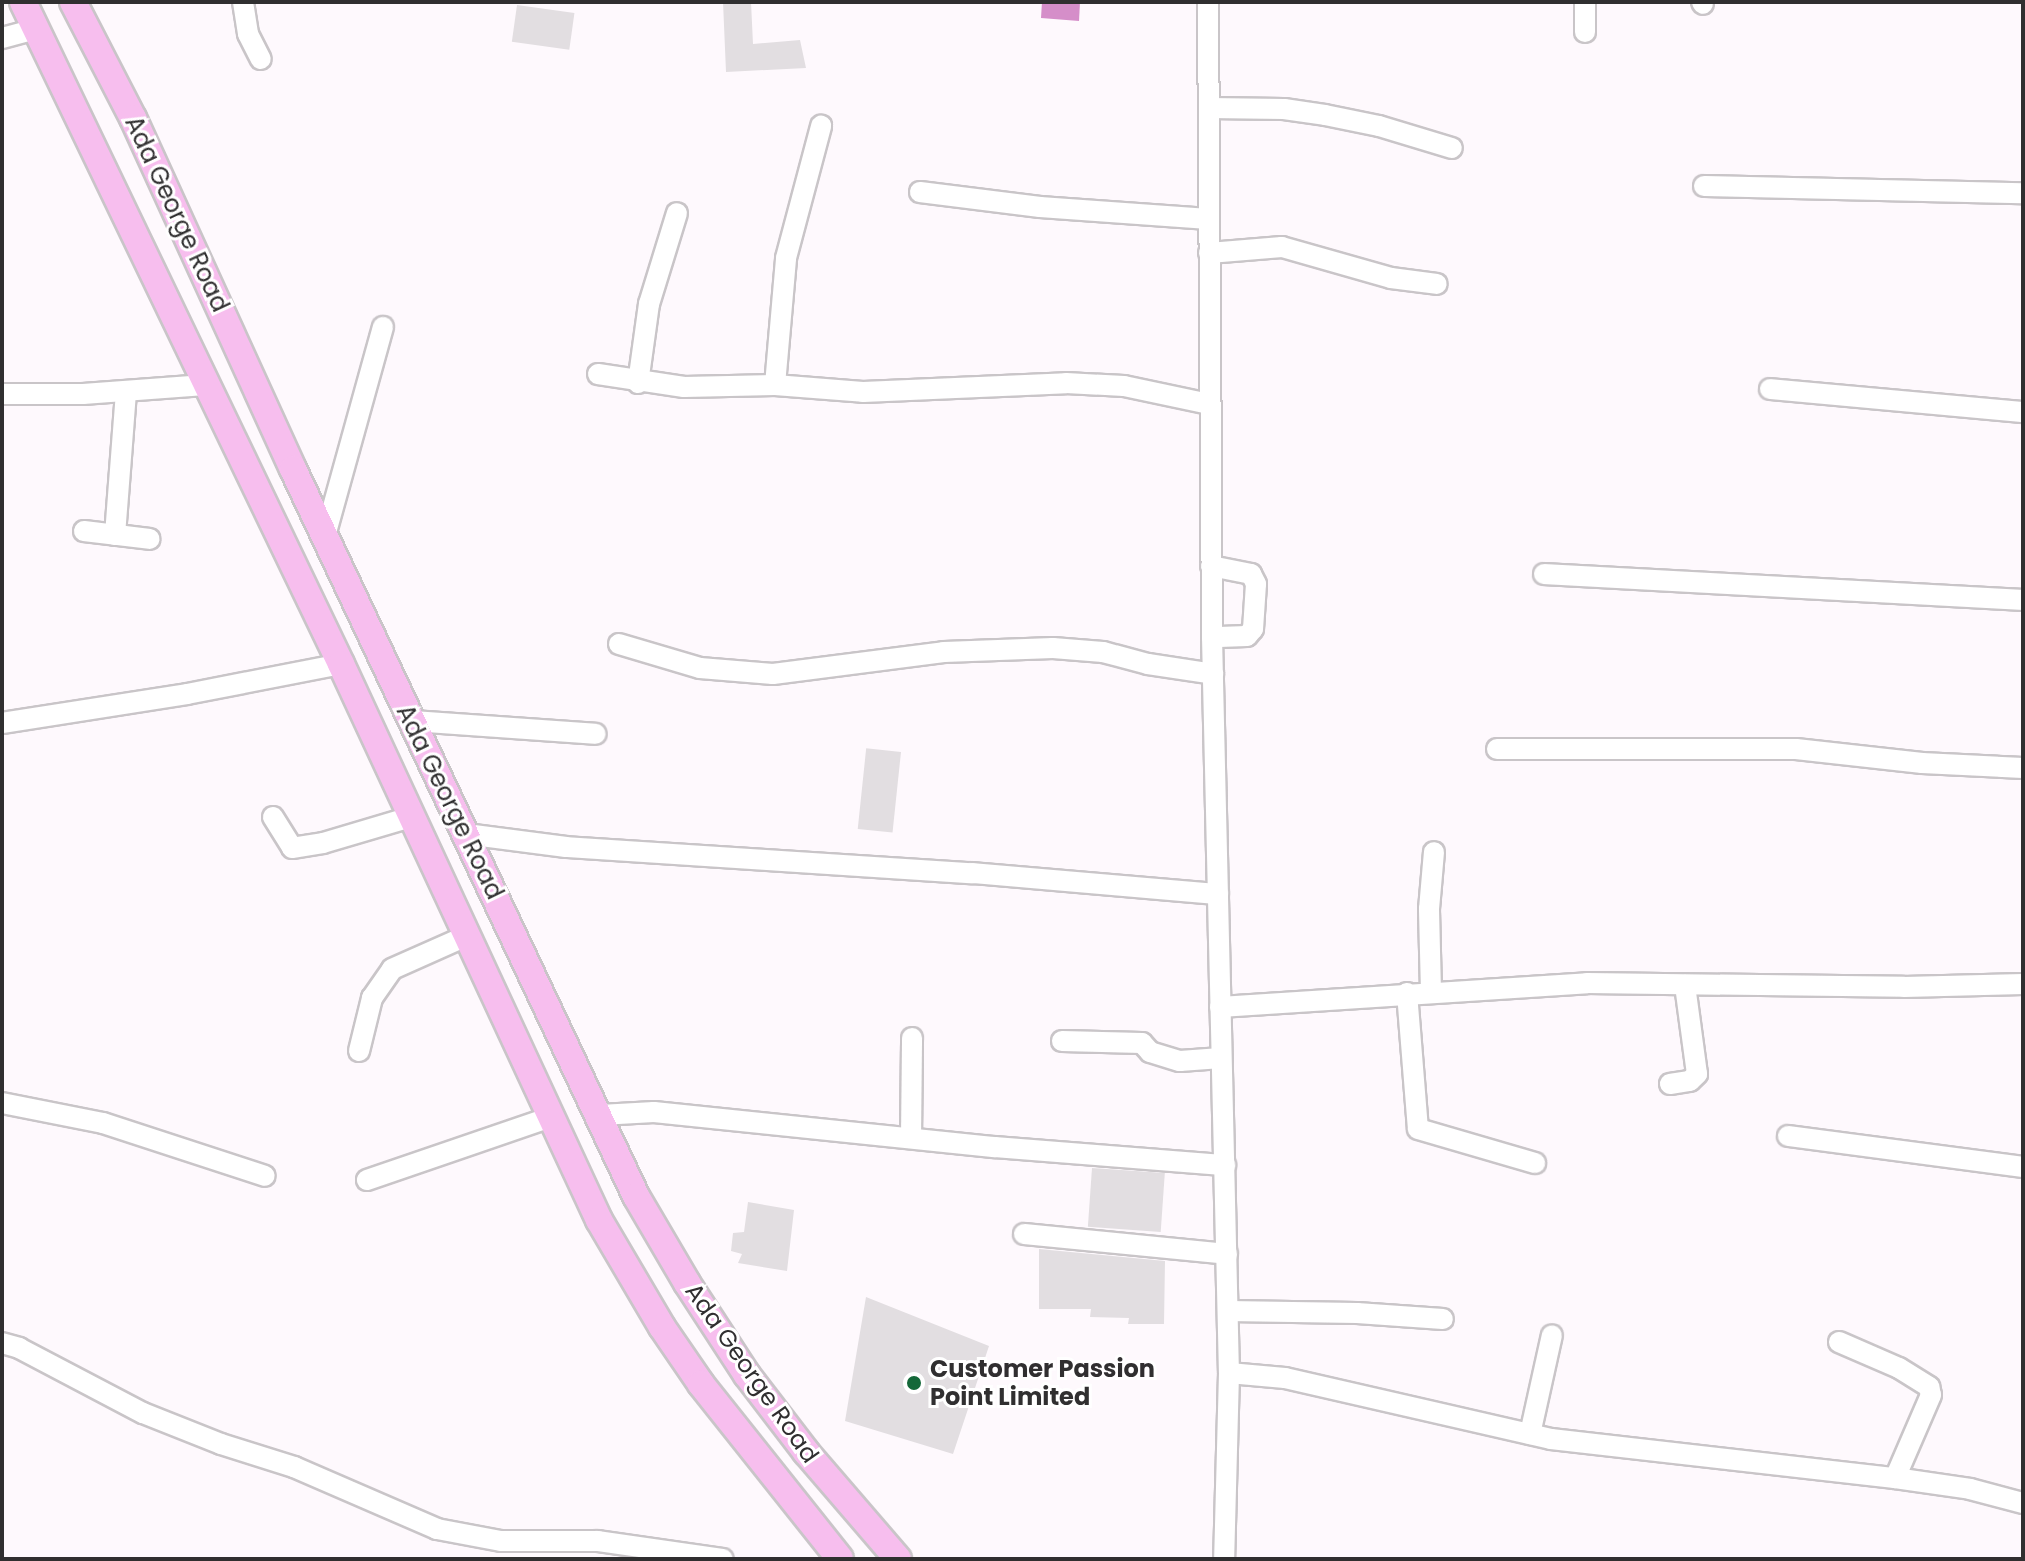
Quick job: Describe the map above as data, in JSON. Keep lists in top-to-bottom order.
{
  "streets": {
    "main road": ["Ada George Road"]
  },
  "places": ["Customer Passion Point Limited"]
}
